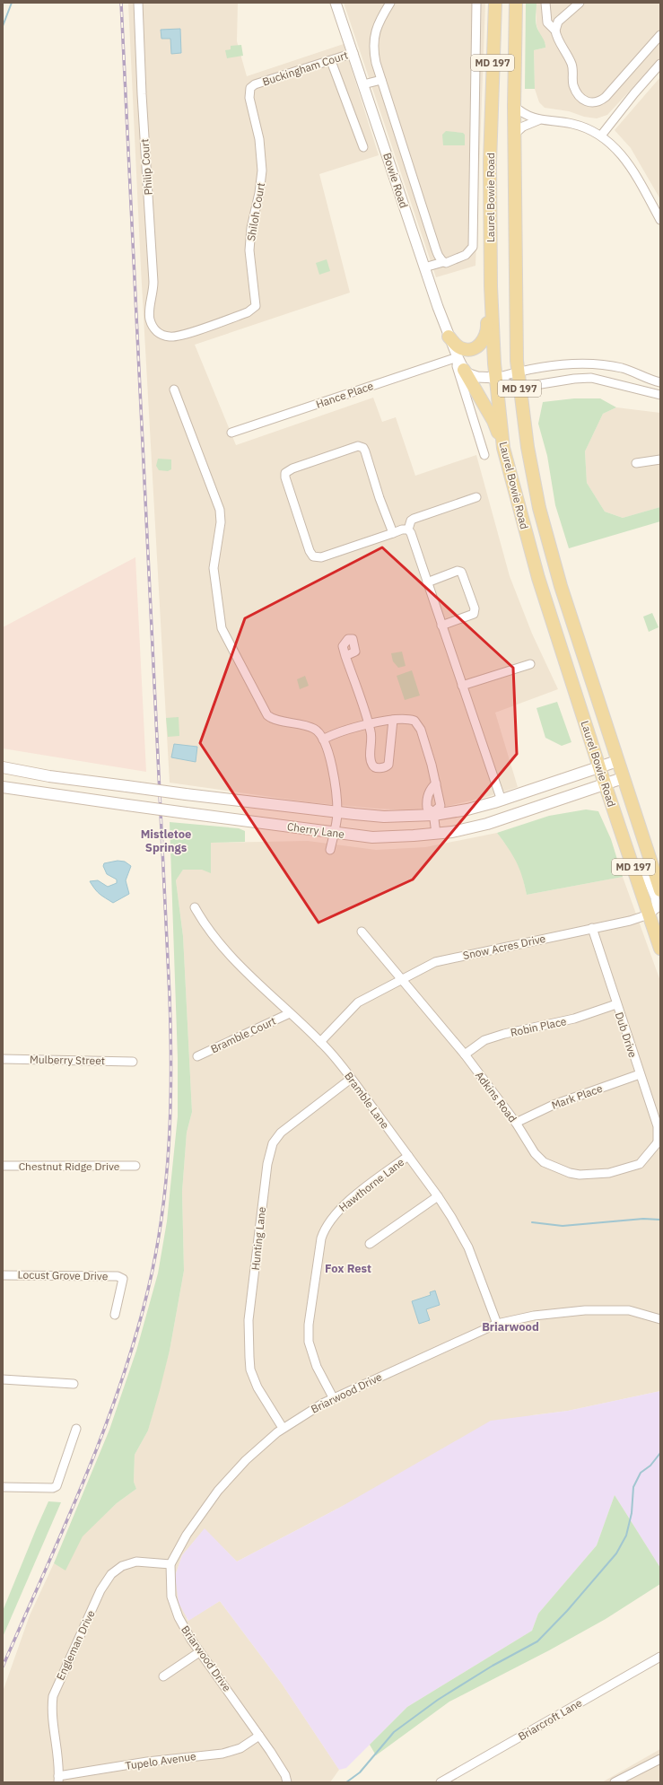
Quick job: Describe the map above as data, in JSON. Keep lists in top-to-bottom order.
{
  "streets": {
    "main road": ["MD 197", "Laurel Bowie Road", "Cherry Lane"],
    "street": [
      "Buckingham Court",
      "Philip Court",
      "Bowie Road",
      "Shiloh Court",
      "Hance Place",
      "Snow Acres Drive",
      "Robin Place",
      "Bramble Court",
      "Dub Drive",
      "Mulberry Street",
      "Adkins Road",
      "Mark Place",
      "Bramble Lane",
      "Chestnut Ridge Drive",
      "Hawthorne Lane",
      "Hunting Lane",
      "Locust Grove Drive",
      "Briarwood Drive",
      "Engleman Drive",
      "Briarcroft Lane",
      "Tupelo Avenue"
    ]
  },
  "crossings": [
    ["Buckingham Court", "Bowie Road"],
    ["Buckingham Court", "Shiloh Court"],
    ["Philip Court", "Shiloh Court"],
    ["Bowie Road", "Hance Place"],
    ["Laurel Bowie Road", "Cherry Lane"],
    ["Laurel Bowie Road", "Snow Acres Drive"],
    ["Snow Acres Drive", "Dub Drive"],
    ["Snow Acres Drive", "Adkins Road"],
    ["Snow Acres Drive", "Bramble Lane"],
    ["Robin Place", "Dub Drive"],
    ["Robin Place", "Adkins Road"],
    ["Bramble Court", "Bramble Lane"],
    ["Dub Drive", "Adkins Road"],
    ["Dub Drive", "Mark Place"],
    ["Adkins Road", "Mark Place"],
    ["Bramble Lane", "Hawthorne Lane"],
    ["Bramble Lane", "Hunting Lane"],
    ["Bramble Lane", "Briarwood Drive"],
    ["Hawthorne Lane", "Briarwood Drive"],
    ["Hunting Lane", "Briarwood Drive"],
    ["Briarwood Drive", "Engleman Drive"],
    ["Briarwood Drive", "Tupelo Avenue"],
    ["Engleman Drive", "Tupelo Avenue"]
  ],
  "districts": ["Mistletoe Springs", "Fox Rest", "Briarwood"]
}
